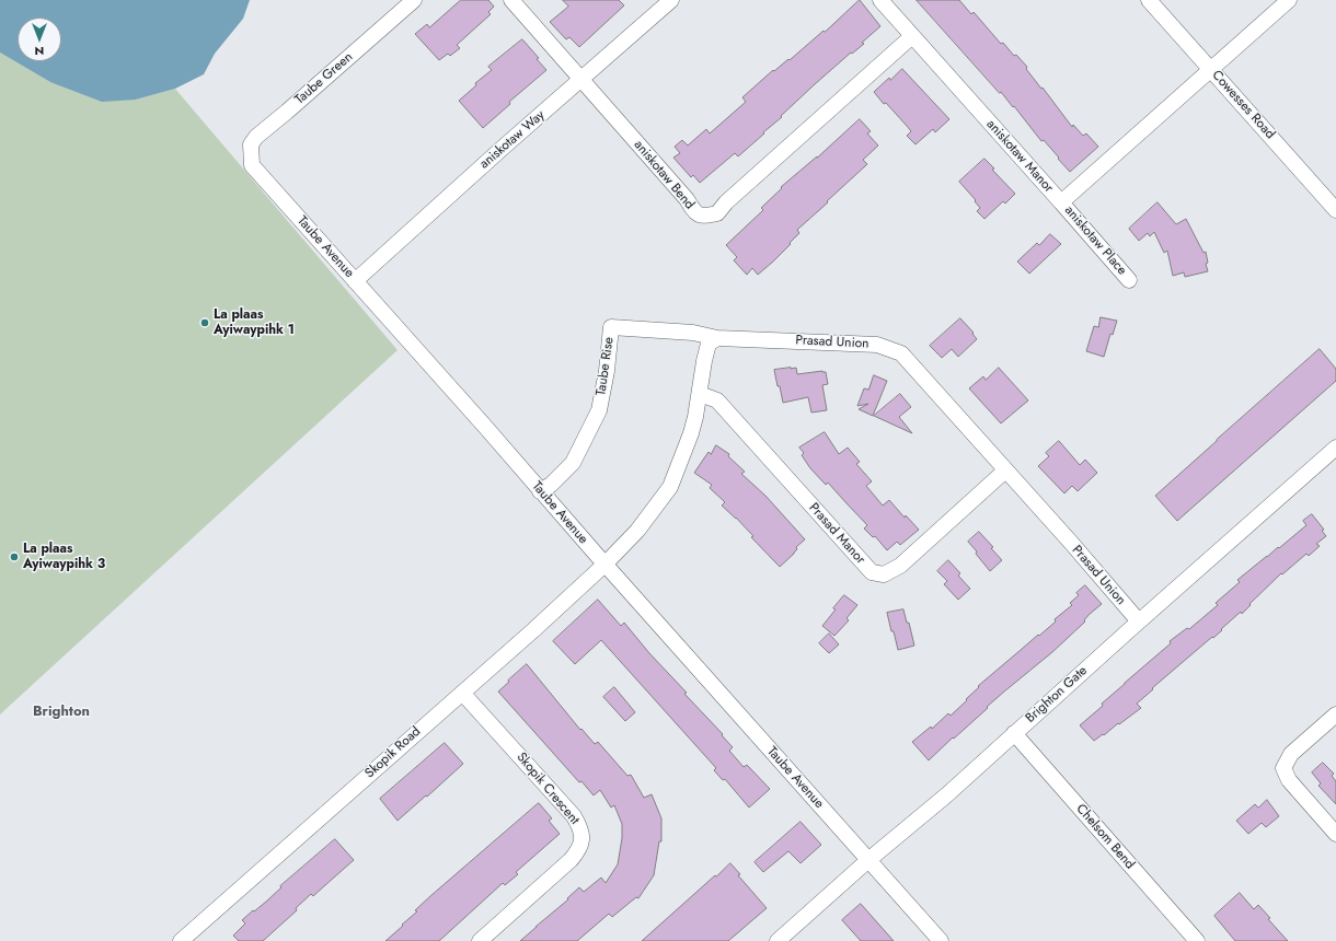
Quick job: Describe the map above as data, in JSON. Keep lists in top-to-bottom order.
{
  "streets": {
    "street": [
      "Taube Green",
      "Cowesses Road",
      "aniskotaw Way",
      "aniskotaw Manor",
      "aniskotaw Bend",
      "aniskotaw Place",
      "Taube Avenue",
      "Prasad Union",
      "Taube Rise",
      "Prasad Manor",
      "Brighton Gate",
      "Skopik Road",
      "Skopik Crescent",
      "Chelsom Bend"
    ]
  },
  "crossings": [
    ["Taube Green", "Taube Avenue"],
    ["Cowesses Road", "aniskotaw Manor"],
    ["aniskotaw Way", "aniskotaw Bend"],
    ["aniskotaw Way", "Taube Avenue"],
    ["aniskotaw Manor", "aniskotaw Bend"],
    ["aniskotaw Manor", "aniskotaw Place"],
    ["Taube Avenue", "Taube Rise"],
    ["Taube Avenue", "Brighton Gate"],
    ["Taube Avenue", "Skopik Road"],
    ["Prasad Union", "Taube Rise"],
    ["Prasad Union", "Prasad Manor"],
    ["Prasad Union", "Brighton Gate"],
    ["Brighton Gate", "Chelsom Bend"],
    ["Skopik Road", "Skopik Crescent"]
  ],
  "districts": ["Brighton"],
  "places": ["La plaas Ayiwaypihk 1", "La plaas Ayiwaypihk 3"],
  "north": "bottom"
}
